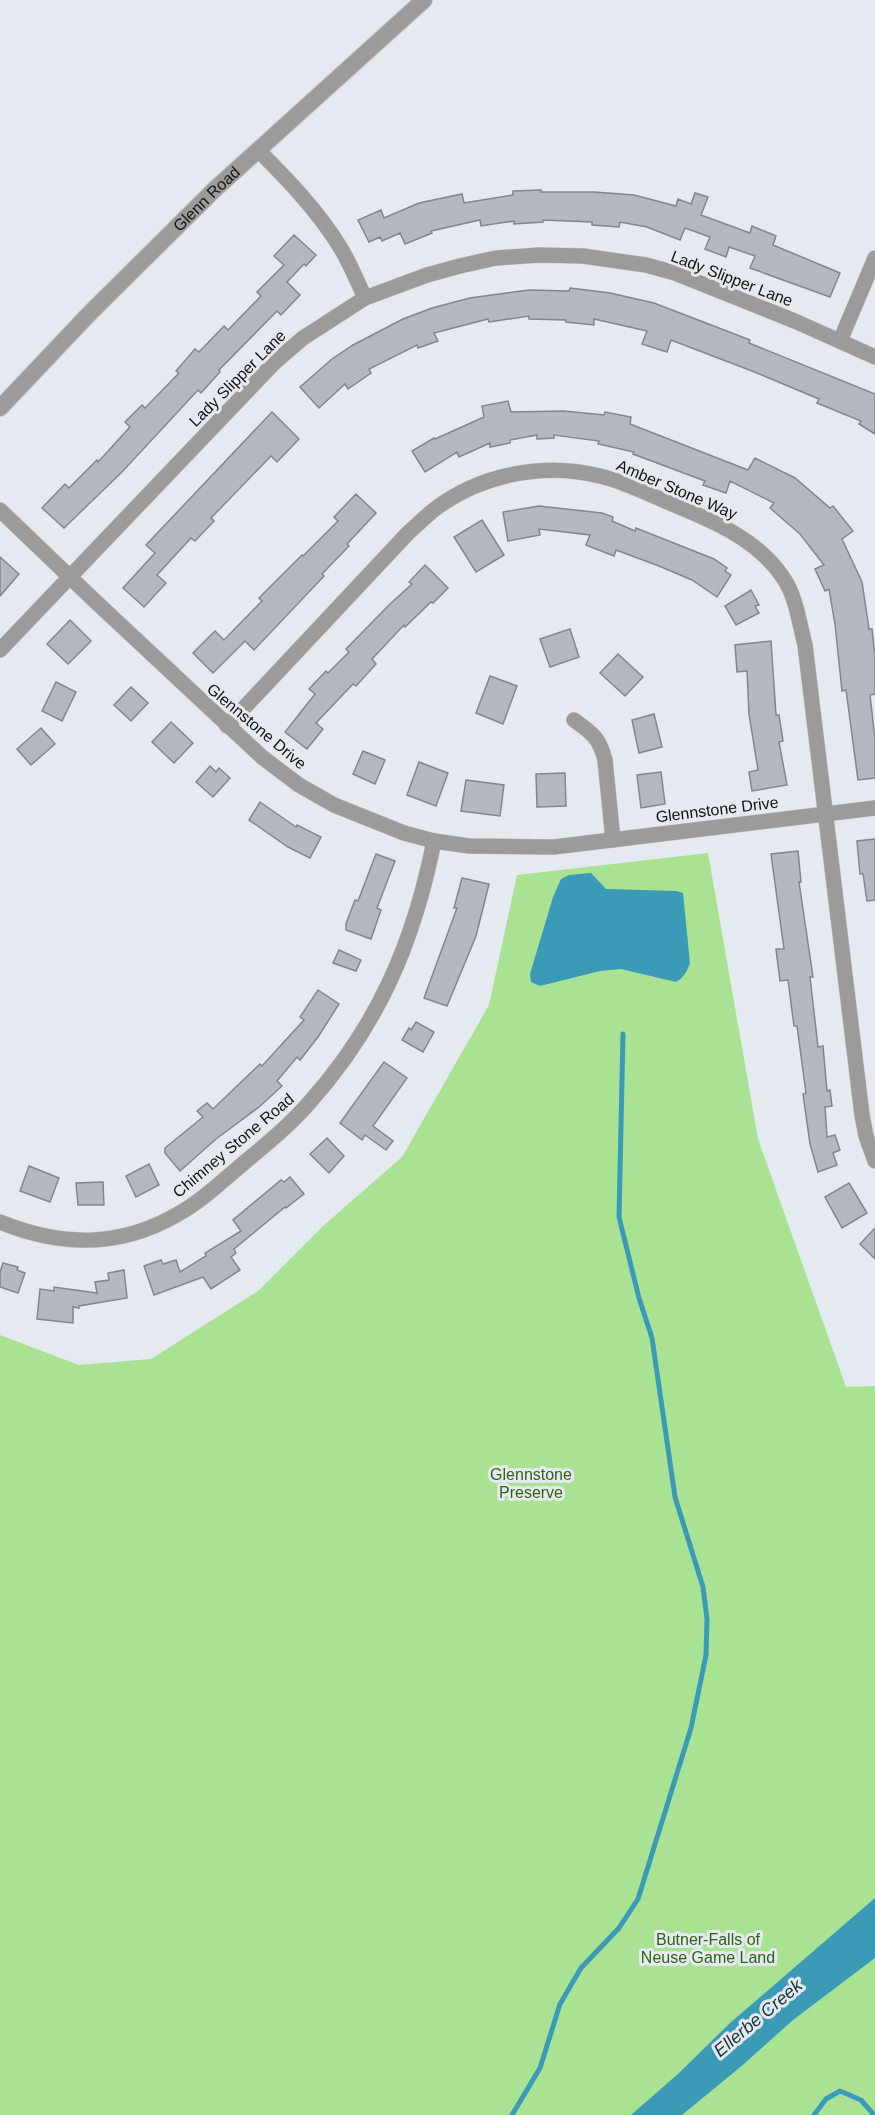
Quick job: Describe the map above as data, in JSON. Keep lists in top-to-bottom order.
{
  "streets": {
    "street": [
      "Glenn Road",
      "Lady Slipper Lane",
      "Amber Stone Way",
      "Glennstone Drive",
      "Chimney Stone Road"
    ]
  },
  "crossings": [
    ["Lady Slipper Lane", "Glennstone Drive"],
    ["Amber Stone Way", "Glennstone Drive"],
    ["Glennstone Drive", "Chimney Stone Road"]
  ],
  "water": ["Ellerbe Creek"],
  "parks": ["Glennstone Preserve", "Butner-Falls of Neuse Game Land"]
}
